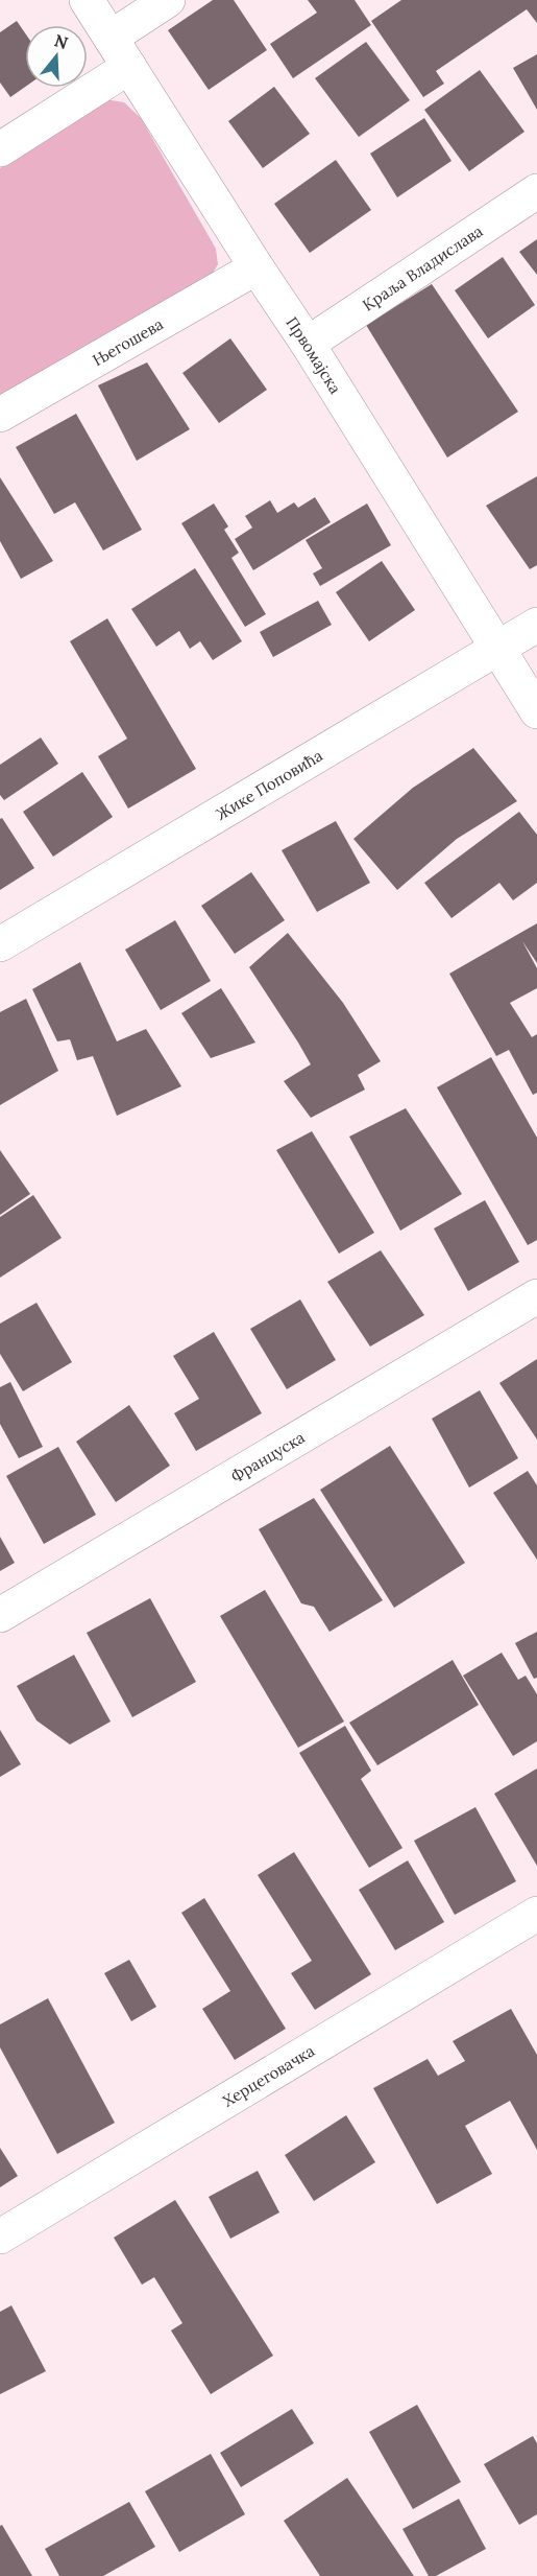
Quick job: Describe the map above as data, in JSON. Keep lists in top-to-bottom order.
{
  "streets": {
    "street": [
      "Краља Владислава",
      "Његошева",
      "Првомајска",
      "Жике Поповића",
      "Француска",
      "Херцеговачка"
    ]
  },
  "crossings": [
    ["Краља Владислава", "Првомајска"],
    ["Његошева", "Првомајска"],
    ["Првомајска", "Жике Поповића"]
  ],
  "north": "top"
}
